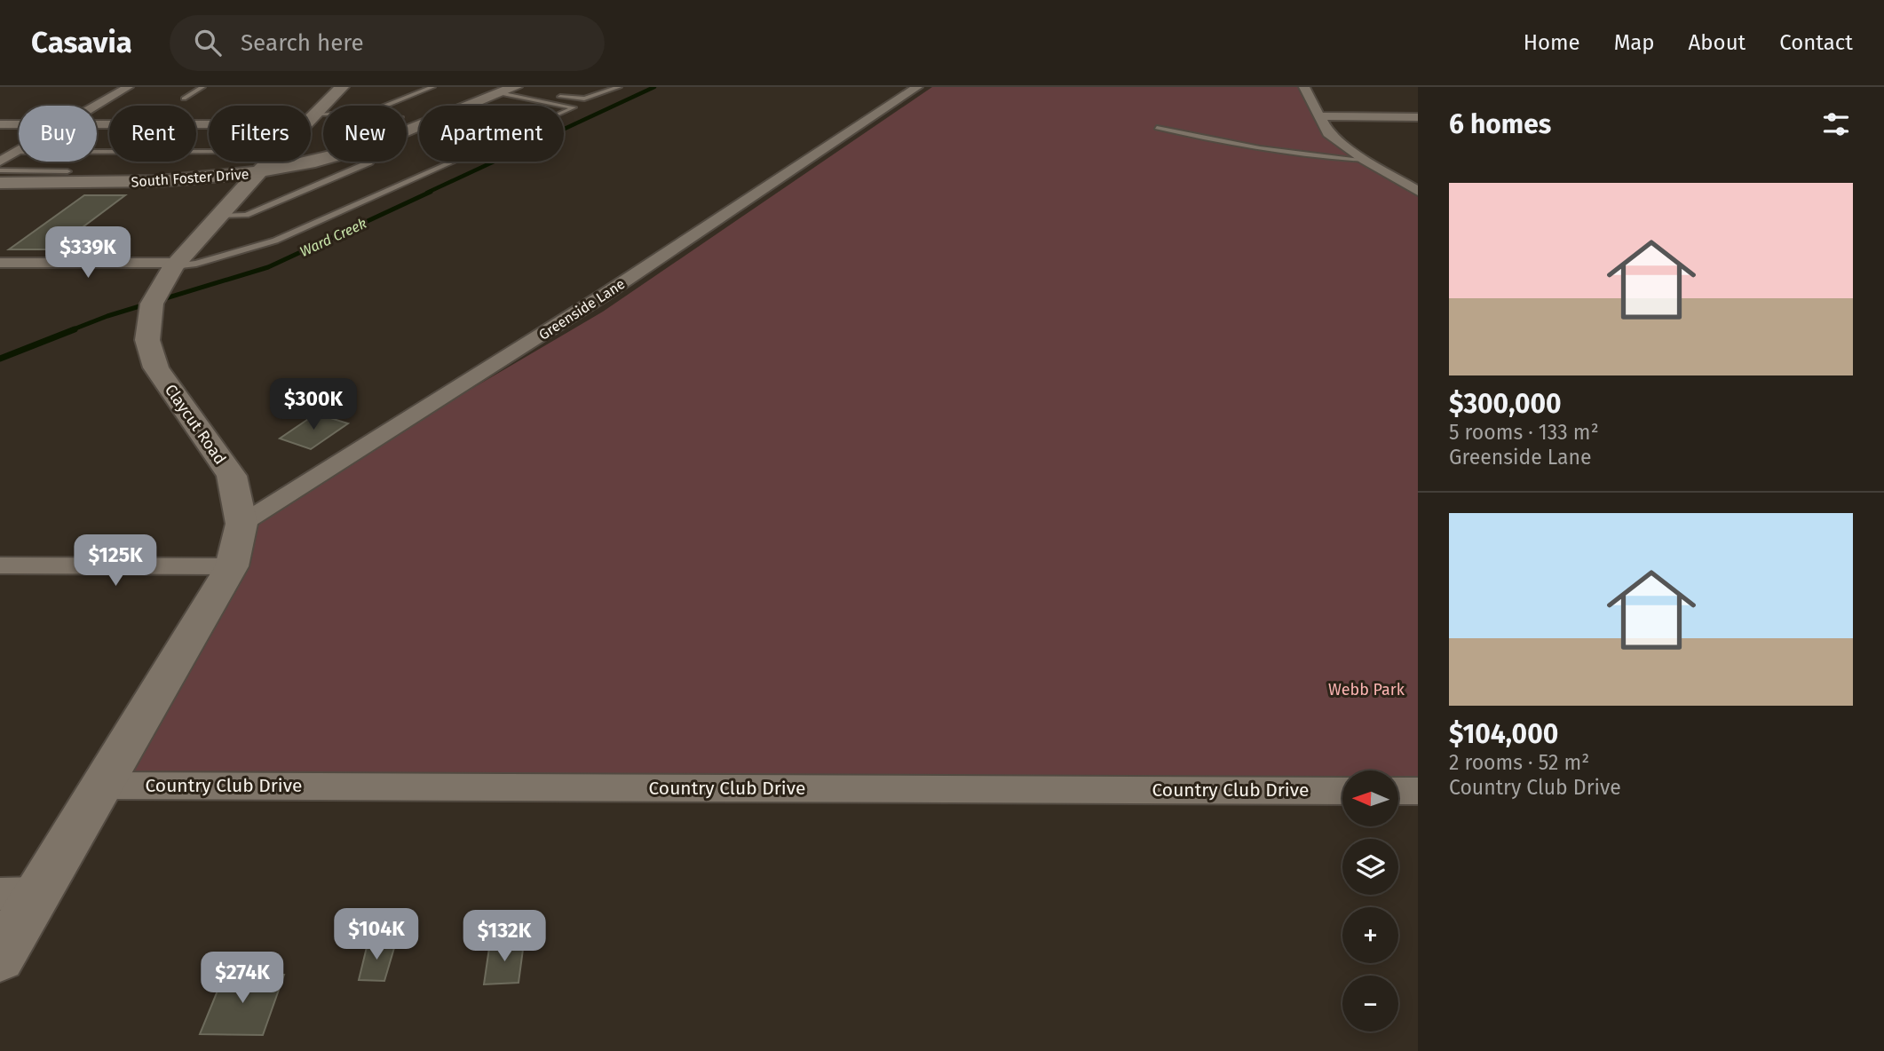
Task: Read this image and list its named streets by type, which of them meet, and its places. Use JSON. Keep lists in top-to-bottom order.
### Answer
{
  "streets": {
    "street": [
      "South Foster Drive",
      "Greenside Lane",
      "Claycut Road",
      "Country Club Drive"
    ]
  },
  "crossings": [
    ["South Foster Drive", "Claycut Road"],
    ["Greenside Lane", "Claycut Road"],
    ["Claycut Road", "Country Club Drive"]
  ],
  "water": ["Ward Creek"],
  "parks": ["Webb Park"],
  "north": "left",
  "page": {
    "header": "Casavia",
    "search": "Search here",
    "nav": [
      "Home",
      "Map",
      "About",
      "Contact"
    ],
    "heading": "6 homes",
    "chip": [
      "Buy",
      "Rent",
      "Filters",
      "New",
      "Apartment"
    ],
    "list": [
      {
        "name": "$300,000",
        "note": "5 rooms · 133 m² · Greenside Lane"
      },
      {
        "name": "$104,000",
        "note": "2 rooms · 52 m² · Country Club Drive"
      }
    ],
    "price": [
      "$339K",
      "$300K",
      "$125K",
      "$104K",
      "$132K",
      "$274K"
    ],
    "map_buttons": ["+", "−"]
  }
}
